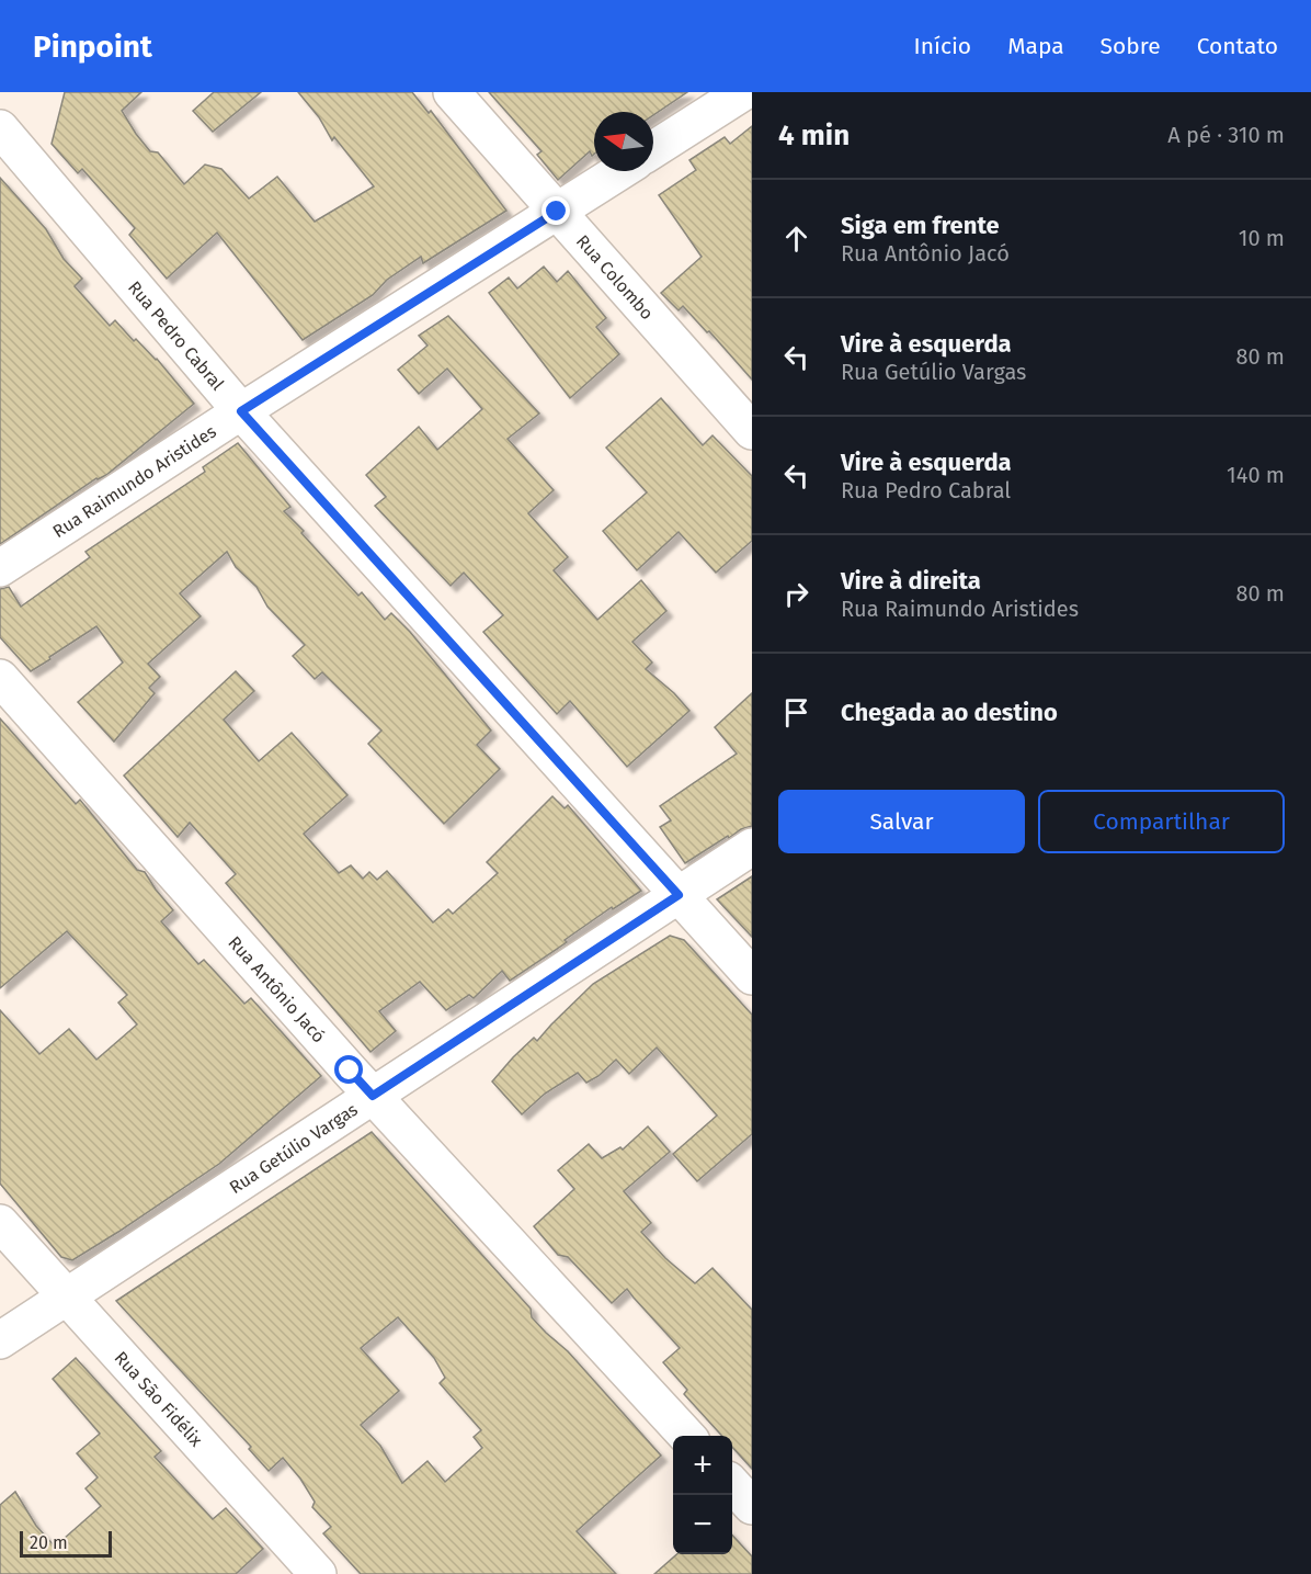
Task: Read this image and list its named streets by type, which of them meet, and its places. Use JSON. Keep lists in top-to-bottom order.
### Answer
{
  "streets": {
    "street": [
      "Rua Colombo",
      "Rua Pedro Cabral",
      "Rua Raimundo Aristides",
      "Rua Antônio Jacó",
      "Rua Getúlio Vargas",
      "Rua São Fidélix"
    ]
  },
  "crossings": [
    ["Rua Colombo", "Rua Raimundo Aristides"],
    ["Rua Pedro Cabral", "Rua Raimundo Aristides"],
    ["Rua Pedro Cabral", "Rua Getúlio Vargas"],
    ["Rua Antônio Jacó", "Rua Getúlio Vargas"],
    ["Rua Getúlio Vargas", "Rua São Fidélix"]
  ],
  "scale_bar": "20 m",
  "north": "left",
  "page": {
    "header": "Pinpoint",
    "nav": [
      "Início",
      "Mapa",
      "Sobre",
      "Contato"
    ],
    "heading": ["4 min", "A pé · 310 m"],
    "list": [
      ["Siga em frente", "Rua Antônio Jacó", "10 m"],
      ["Vire à esquerda", "Rua Getúlio Vargas", "80 m"],
      ["Vire à esquerda", "Rua Pedro Cabral", "140 m"],
      ["Vire à direita", "Rua Raimundo Aristides", "80 m"],
      "Chegada ao destino"
    ],
    "buttons": ["Salvar", "Compartilhar"],
    "map_buttons": ["+", "−"],
    "scale": "20 m"
  }
}
